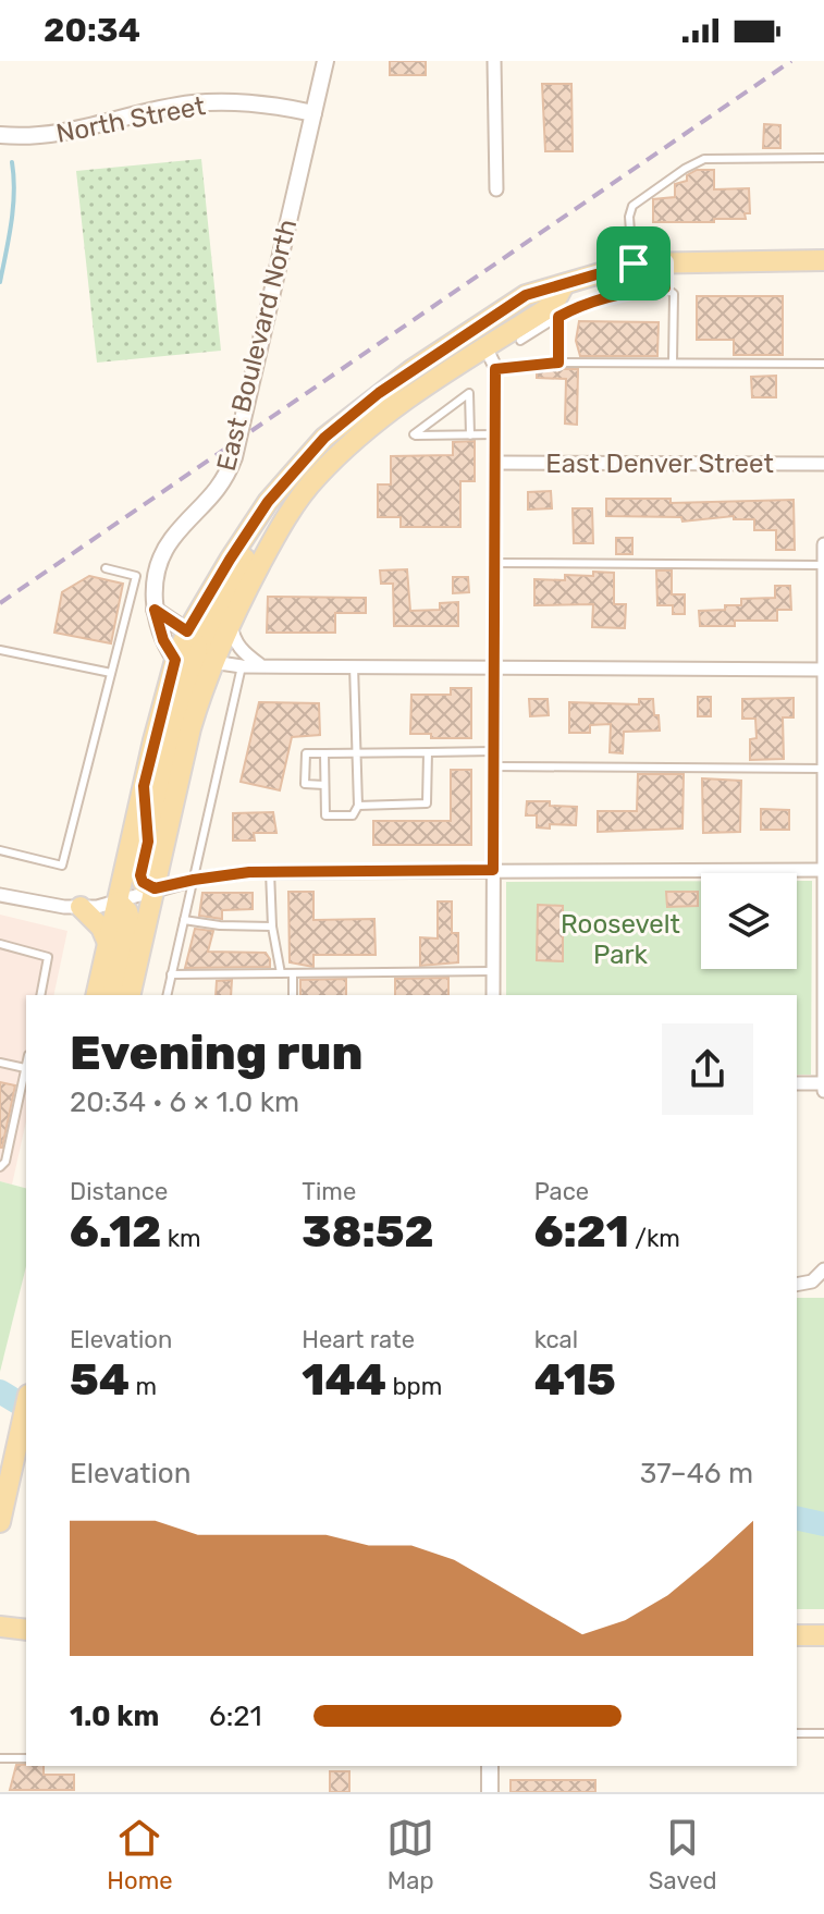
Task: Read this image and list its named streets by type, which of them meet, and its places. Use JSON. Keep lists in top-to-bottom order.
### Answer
{
  "streets": {
    "street": ["North Street", "East Boulevard North", "East Denver Street"]
  },
  "crossings": [
    ["North Street", "East Boulevard North"]
  ],
  "parks": ["Roosevelt Park"],
  "page": {
    "status": "20:34",
    "heading": ["Evening run", "20:34 · 6 × 1.0 km"],
    "stats": [
      ["Distance", "6.12 km"],
      ["Time", "38:52"],
      ["Pace", "6:21 /km"],
      ["Elevation", "54 m"],
      ["Heart rate", "144 bpm"],
      ["kcal", "415"]
    ],
    "chart": ["Elevation", "37–46 m"],
    "list": [
      {
        "name": "1.0 km",
        "note": "6:21"
      }
    ],
    "tabs": ["Home", "Map", "Saved"]
  }
}
